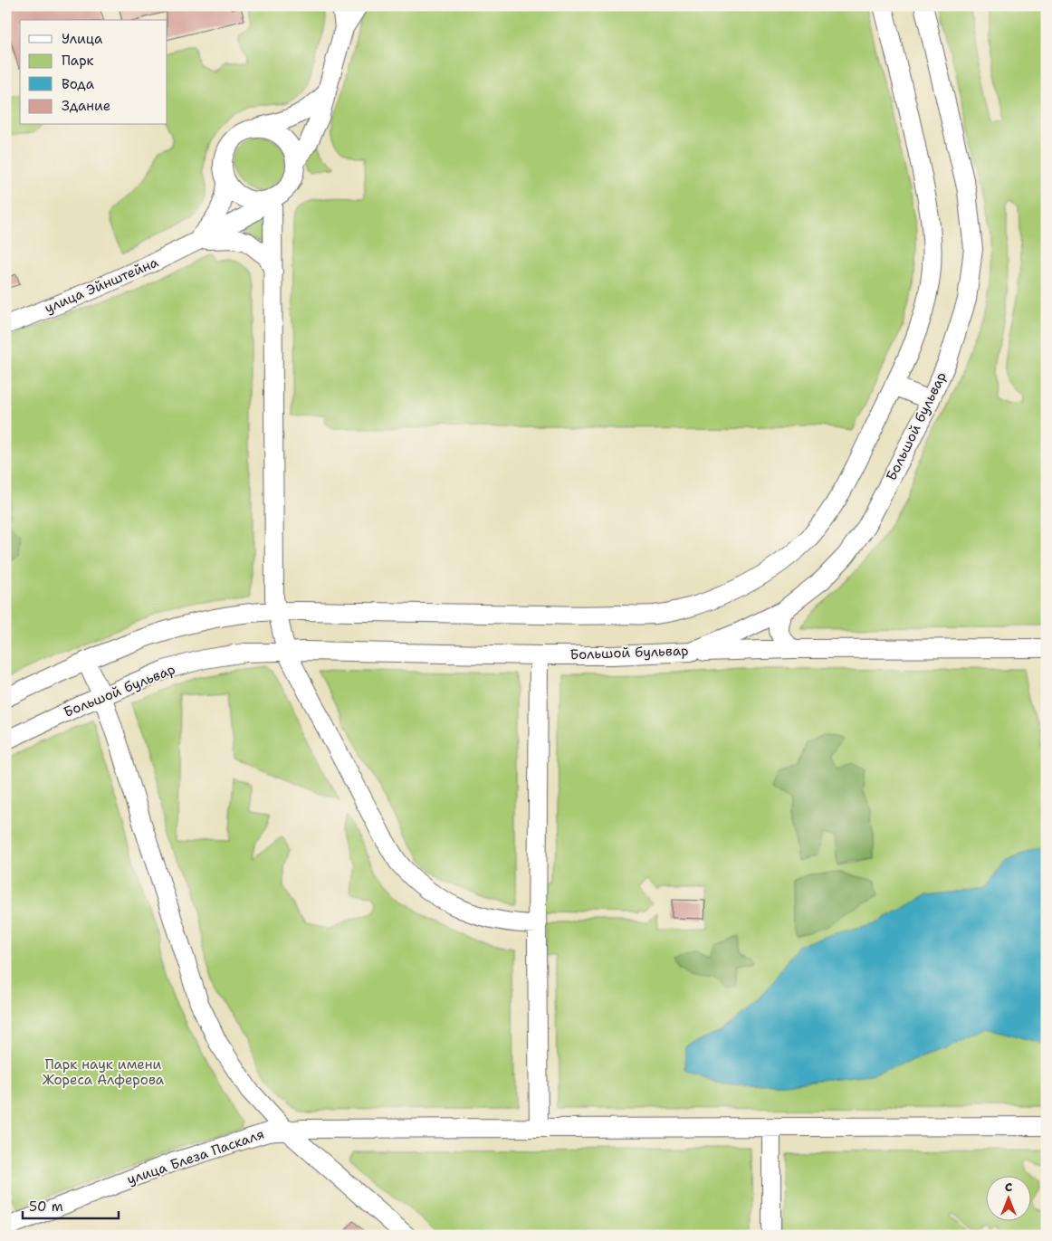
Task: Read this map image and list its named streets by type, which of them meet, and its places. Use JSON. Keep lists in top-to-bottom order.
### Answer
{
  "streets": {
    "street": ["улица Эйнштейна", "Большой бульвар", "улица Блеза Паскаля"]
  },
  "parks": ["Парк наук имени Жореса Алферова"],
  "legend": [
    "Улица",
    "Парк",
    "Вода",
    "Здание"
  ],
  "scale_bar": "50 m",
  "north": "top"
}
